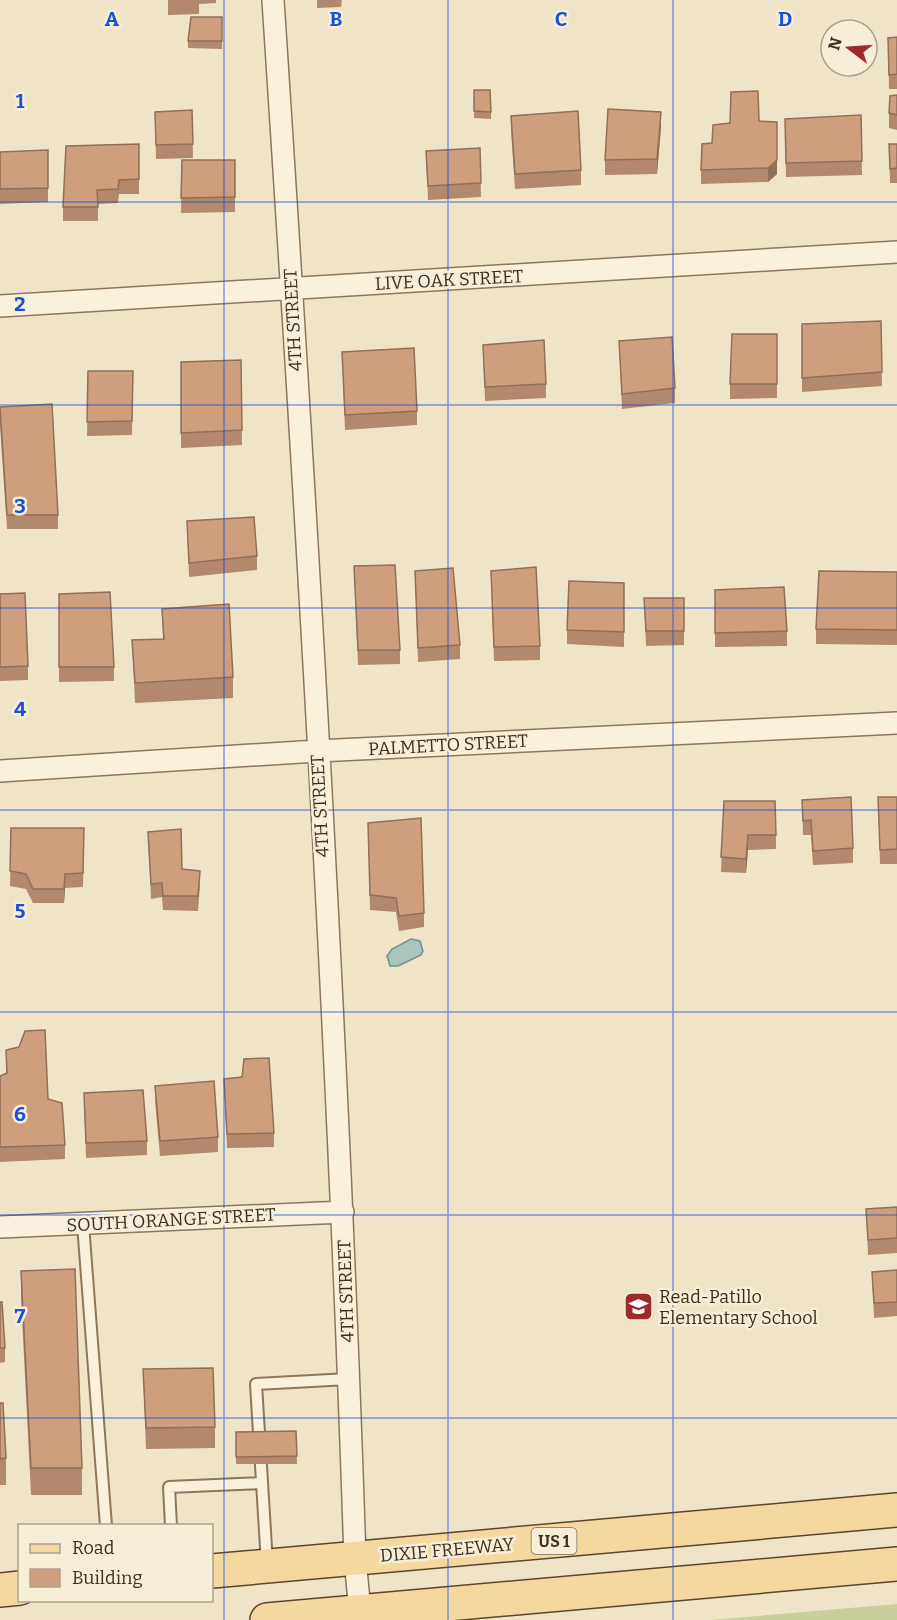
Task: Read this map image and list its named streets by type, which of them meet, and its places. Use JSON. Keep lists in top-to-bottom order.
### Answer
{
  "streets": {
    "main road": ["US 1", "DIXIE FREEWAY"],
    "street": [
      "LIVE OAK STREET",
      "4TH STREET",
      "PALMETTO STREET",
      "SOUTH ORANGE STREET"
    ]
  },
  "crossings": [
    ["LIVE OAK STREET", "4TH STREET"],
    ["4TH STREET", "PALMETTO STREET"],
    ["4TH STREET", "SOUTH ORANGE STREET"],
    ["4TH STREET", "DIXIE FREEWAY"]
  ],
  "places": {
    "school or university": ["Read-Patillo Elementary School"]
  },
  "legend": ["Road", "Building"],
  "north": "left",
  "grid": {
    "columns": [
      "A",
      "B",
      "C",
      "D"
    ],
    "rows": [
      "1",
      "2",
      "3",
      "4",
      "5",
      "6",
      "7"
    ]
  }
}
